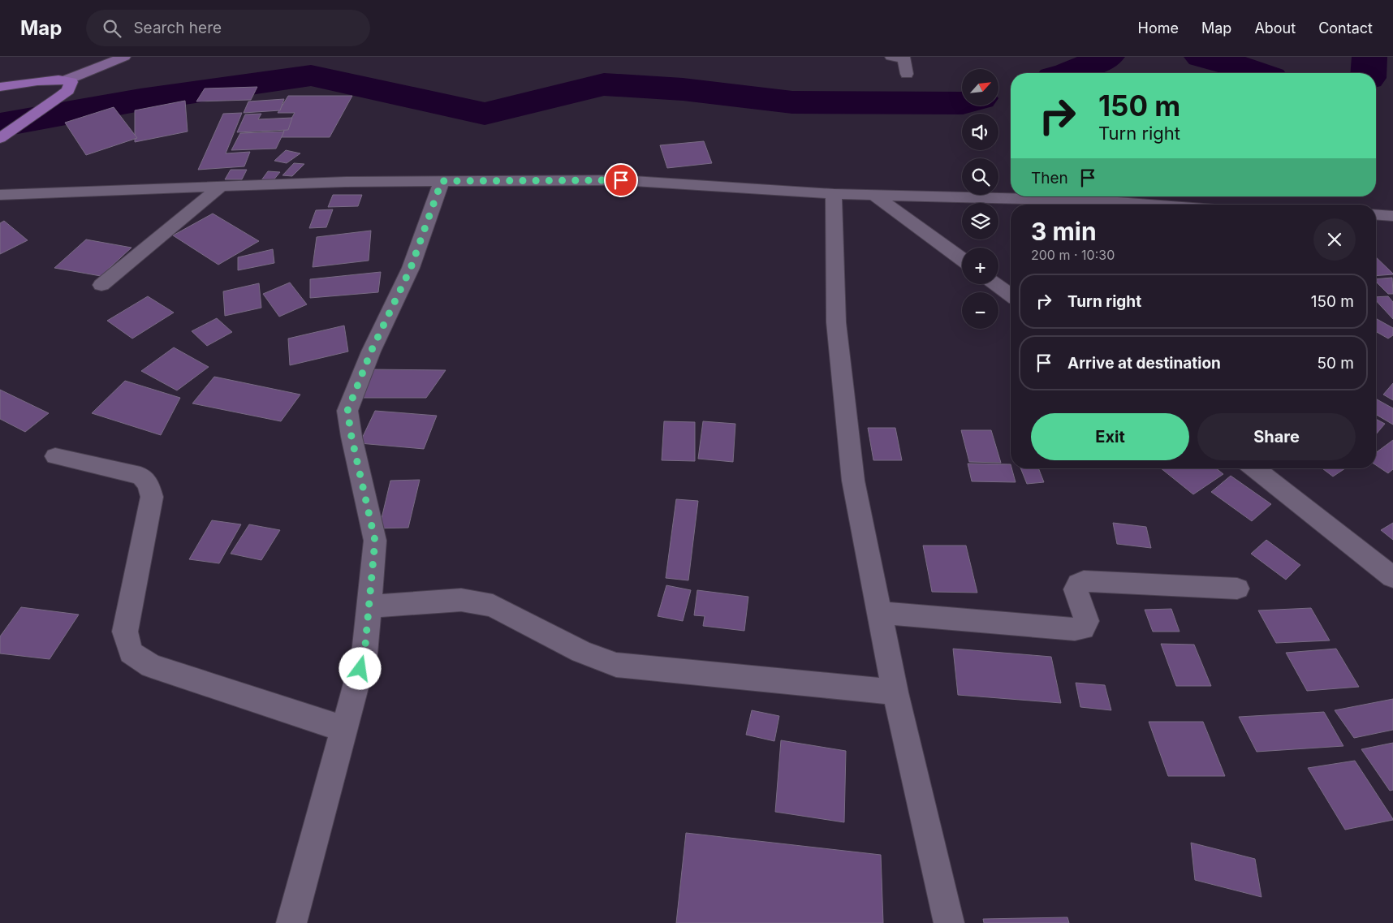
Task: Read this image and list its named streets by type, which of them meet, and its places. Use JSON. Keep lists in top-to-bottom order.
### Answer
{
  "north": "top right",
  "page": {
    "header": "Map",
    "search": "Search here",
    "nav": [
      "Home",
      "Map",
      "About",
      "Contact"
    ],
    "map_buttons": ["+", "−"],
    "turn": ["150 m", "Turn right"],
    "then": "Then",
    "heading": ["3 min", "200 m · 10:30"],
    "list": [
      {
        "name": "Turn right",
        "value": "150 m"
      },
      {
        "name": "Arrive at destination",
        "value": "50 m"
      }
    ],
    "buttons": ["Exit", "Share"]
  }
}
